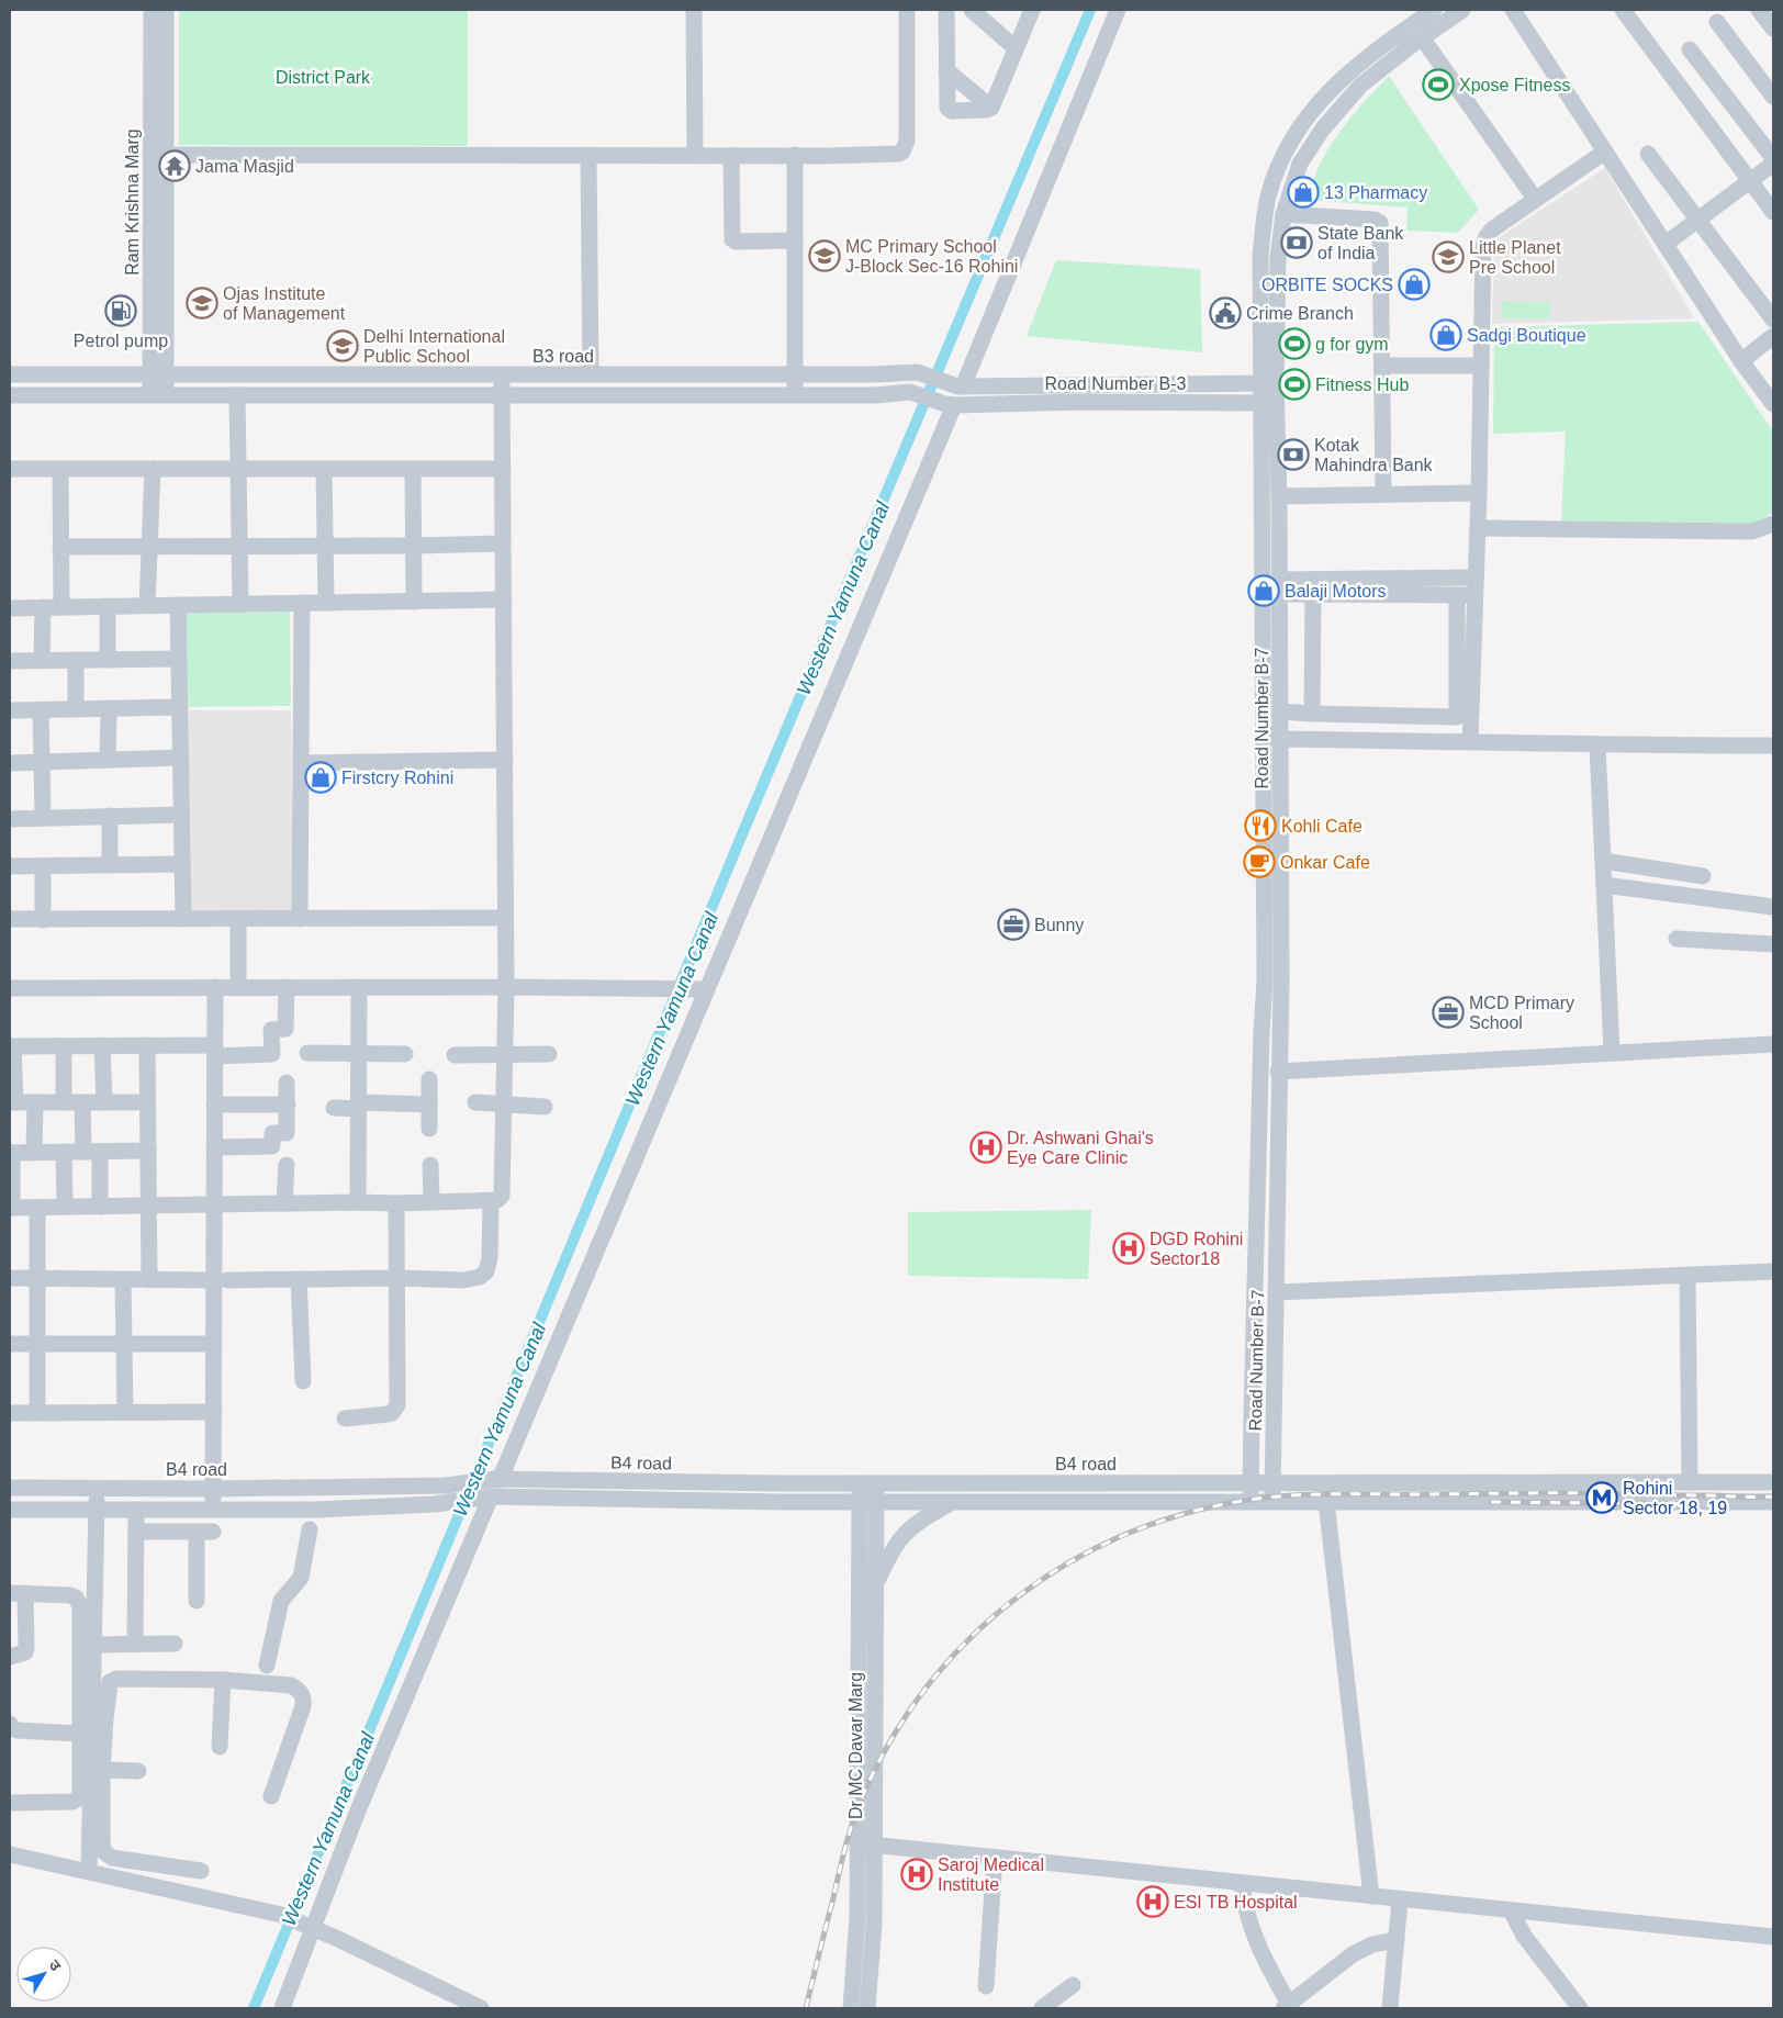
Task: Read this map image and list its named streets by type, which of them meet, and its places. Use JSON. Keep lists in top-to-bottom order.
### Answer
{
  "streets": {
    "street": [
      "Ram Krishna Marg",
      "B3 road",
      "Road Number B-3",
      "Road Number B-7",
      "B4 road",
      "Dr MC Davar Marg"
    ]
  },
  "crossings": [
    ["Ram Krishna Marg", "B3 road"],
    ["Road Number B-3", "Road Number B-7"],
    ["Road Number B-7", "B4 road"],
    ["B4 road", "Dr MC Davar Marg"]
  ],
  "water": ["Western Yamuna Canal"],
  "parks": ["District Park"],
  "places": {
    "sports": ["Xpose Fitness", "g for gym", "Fitness Hub"],
    "temple": ["Jama Masjid"],
    "shop": [
      "13 Pharmacy",
      "ORBITE SOCKS",
      "Sadgi Boutique",
      "Balaji Motors",
      "Firstcry Rohini"
    ],
    "bank": ["State Bank of India", "Kotak Mahindra Bank"],
    "school or university": [
      "MC Primary School J-Block Sec-16 Rohini",
      "Little Planet Pre School",
      "Ojas Institute of Management",
      "Delhi International Public School"
    ],
    "fuel station": ["Petrol pump"],
    "public building": ["Crime Branch"],
    "restaurant": ["Kohli Cafe"],
    "cafe": ["Onkar Cafe"],
    "office": ["Bunny", "MCD Primary School"],
    "hospital": [
      "Dr. Ashwani Ghai's Eye Care Clinic",
      "DGD Rohini Sector18",
      "Saroj Medical Institute",
      "ESI TB Hospital"
    ],
    "metro station": ["Rohini Sector 18, 19"]
  },
  "north": "top right"
}
